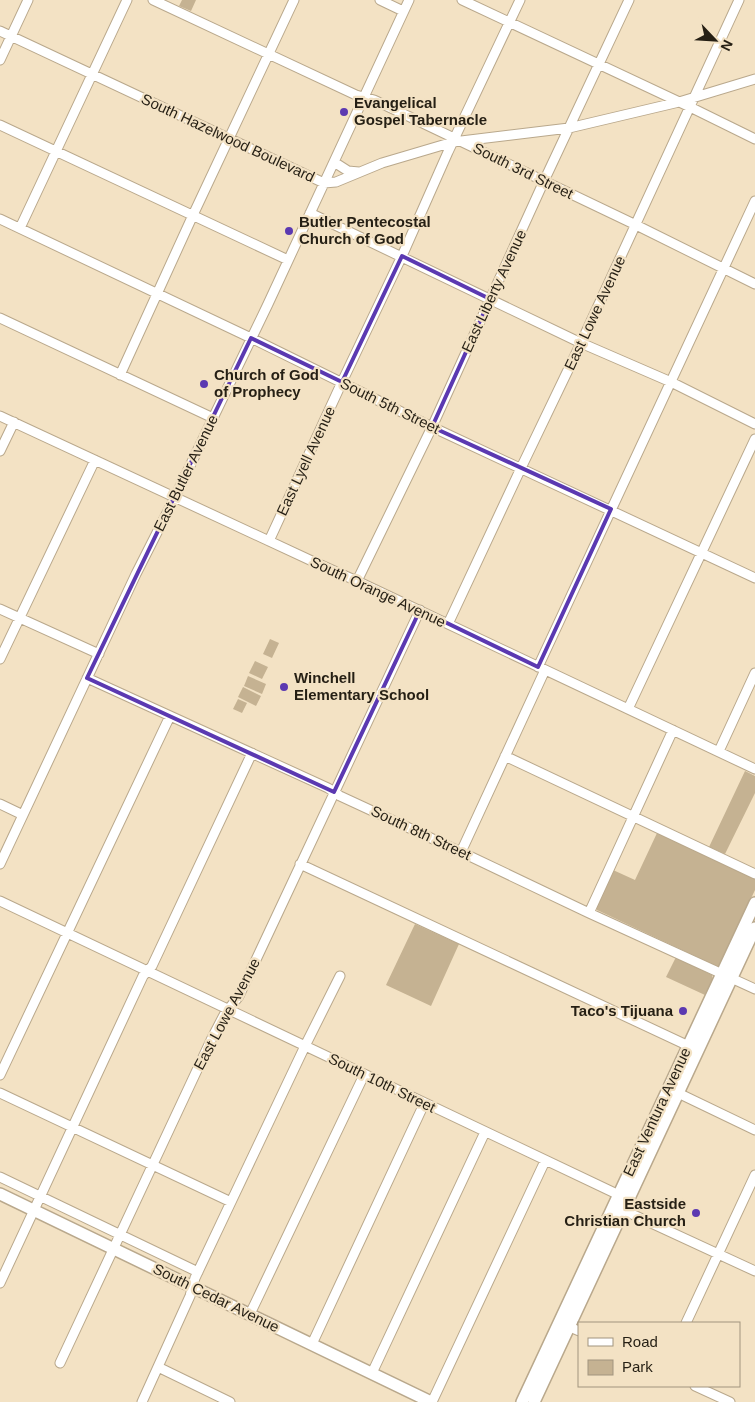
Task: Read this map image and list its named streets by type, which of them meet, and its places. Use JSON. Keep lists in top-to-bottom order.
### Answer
{
  "streets": {
    "main road": ["East Ventura Avenue", "South Cedar Avenue"],
    "street": [
      "South Hazelwood Boulevard",
      "South 3rd Street",
      "East Liberty Avenue",
      "East Lowe Avenue",
      "South 5th Street",
      "East Lyell Avenue",
      "East Butler Avenue",
      "South Orange Avenue",
      "South 8th Street",
      "South 10th Street"
    ]
  },
  "crossings": [
    ["South Hazelwood Boulevard", "South 3rd Street"],
    ["South Hazelwood Boulevard", "East Liberty Avenue"],
    ["South Hazelwood Boulevard", "East Lowe Avenue"],
    ["South Hazelwood Boulevard", "East Lyell Avenue"],
    ["South Hazelwood Boulevard", "East Butler Avenue"],
    ["South 3rd Street", "East Liberty Avenue"],
    ["South 3rd Street", "East Lowe Avenue"],
    ["South 3rd Street", "East Lyell Avenue"],
    ["South 3rd Street", "East Butler Avenue"],
    ["East Liberty Avenue", "South 5th Street"],
    ["East Liberty Avenue", "South Orange Avenue"],
    ["East Lowe Avenue", "South 5th Street"],
    ["East Lowe Avenue", "South Orange Avenue"],
    ["East Lowe Avenue", "South 8th Street"],
    ["East Lowe Avenue", "South 10th Street"],
    ["East Lowe Avenue", "South Cedar Avenue"],
    ["South 5th Street", "East Lyell Avenue"],
    ["South 5th Street", "East Butler Avenue"],
    ["East Lyell Avenue", "South Orange Avenue"],
    ["East Butler Avenue", "South Orange Avenue"],
    ["East Butler Avenue", "South 8th Street"],
    ["South 8th Street", "East Ventura Avenue"],
    ["South 10th Street", "East Ventura Avenue"]
  ],
  "places": [
    "Evangelical Gospel Tabernacle",
    "Butler Pentecostal Church of God",
    "Church of God of Prophecy",
    "Winchell Elementary School",
    "Taco's Tijuana",
    "Eastside Christian Church"
  ],
  "legend": ["Road", "Park"],
  "north": "bottom right"
}
